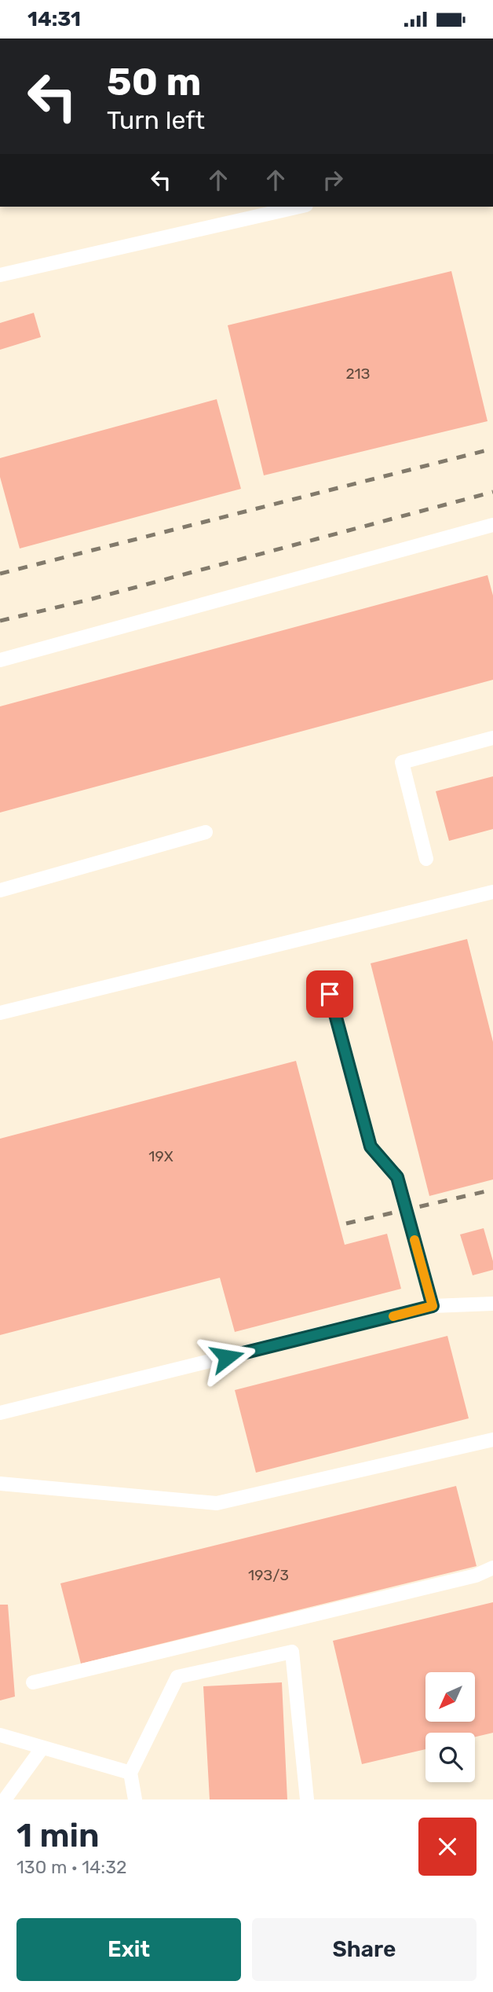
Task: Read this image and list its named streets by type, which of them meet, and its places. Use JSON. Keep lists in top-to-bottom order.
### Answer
{
  "house_numbers": ["21З", "19Х", "19З/3"],
  "north": "bottom left",
  "page": {
    "status": "14:31",
    "turn": ["50 m", "Turn left"],
    "heading": ["1 min", "130 m · 14:32"],
    "buttons": ["Exit", "Share"]
  }
}
